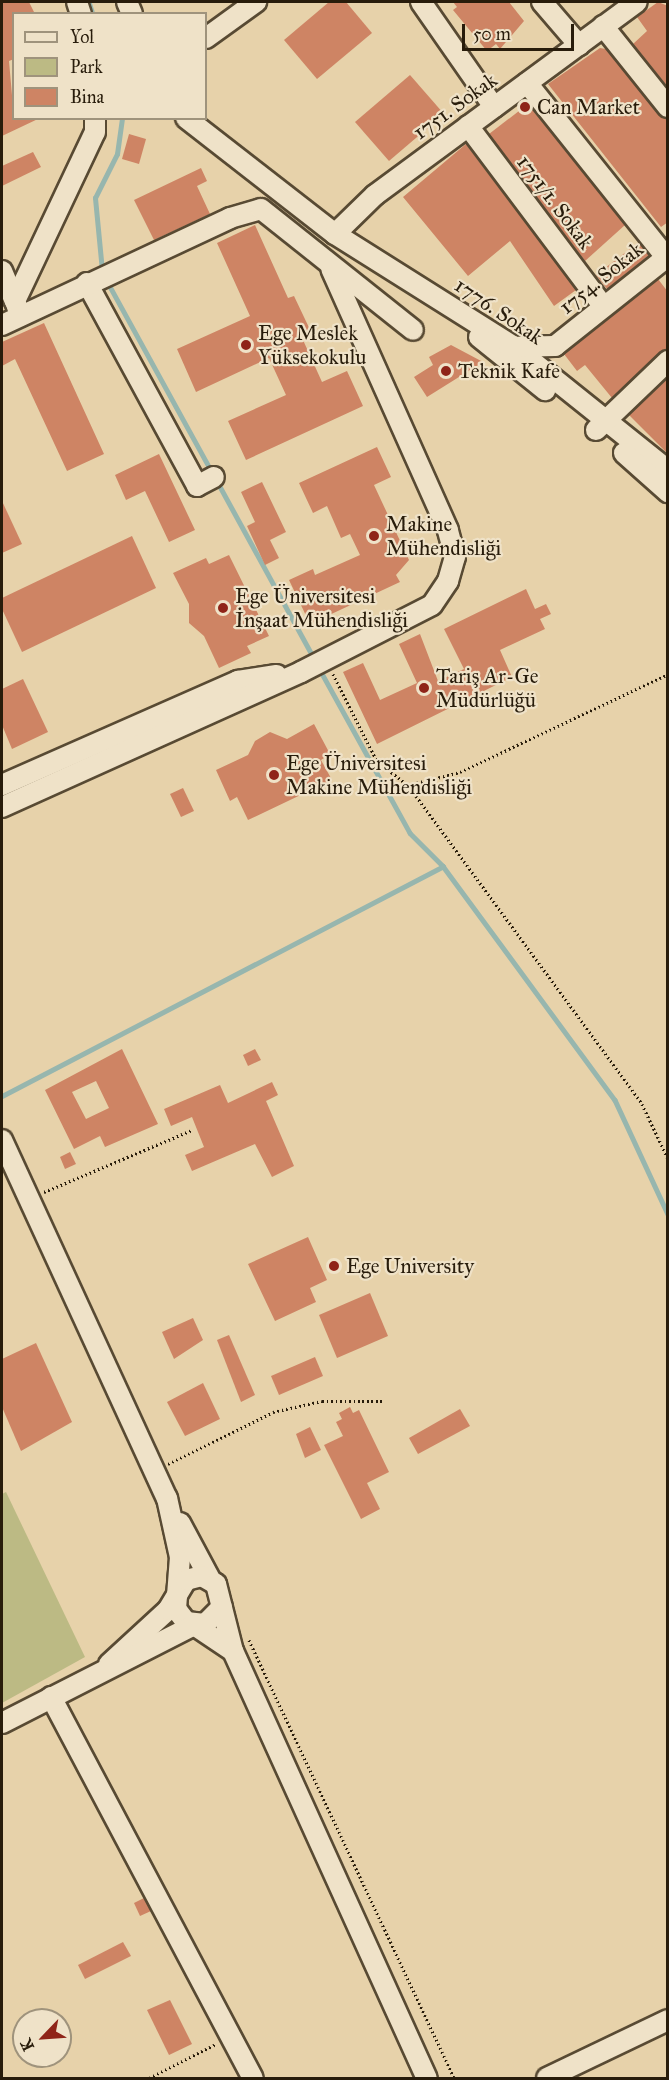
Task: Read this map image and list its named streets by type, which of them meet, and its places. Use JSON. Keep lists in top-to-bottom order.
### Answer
{
  "streets": {
    "street": [
      "1751. Sokak",
      "1751/1. Sokak",
      "1754. Sokak",
      "1776. Sokak"
    ]
  },
  "crossings": [
    ["1751. Sokak", "1751/1. Sokak"],
    ["1751. Sokak", "1776. Sokak"],
    ["1751/1. Sokak", "1754. Sokak"],
    ["1754. Sokak", "1776. Sokak"]
  ],
  "places": [
    "Can Market",
    "Ege Meslek Yüksekokulu",
    "Teknik Kafe",
    "Makine Mühendisliği",
    "Ege Üniversitesi İnşaat Mühendisliği",
    "Tariş Ar-Ge Müdürlüğü",
    "Ege Üniversitesi Makine Mühendisliği",
    "Ege University"
  ],
  "legend": ["Yol", "Park", "Bina"],
  "scale_bar": "50 m",
  "north": "bottom left"
}
